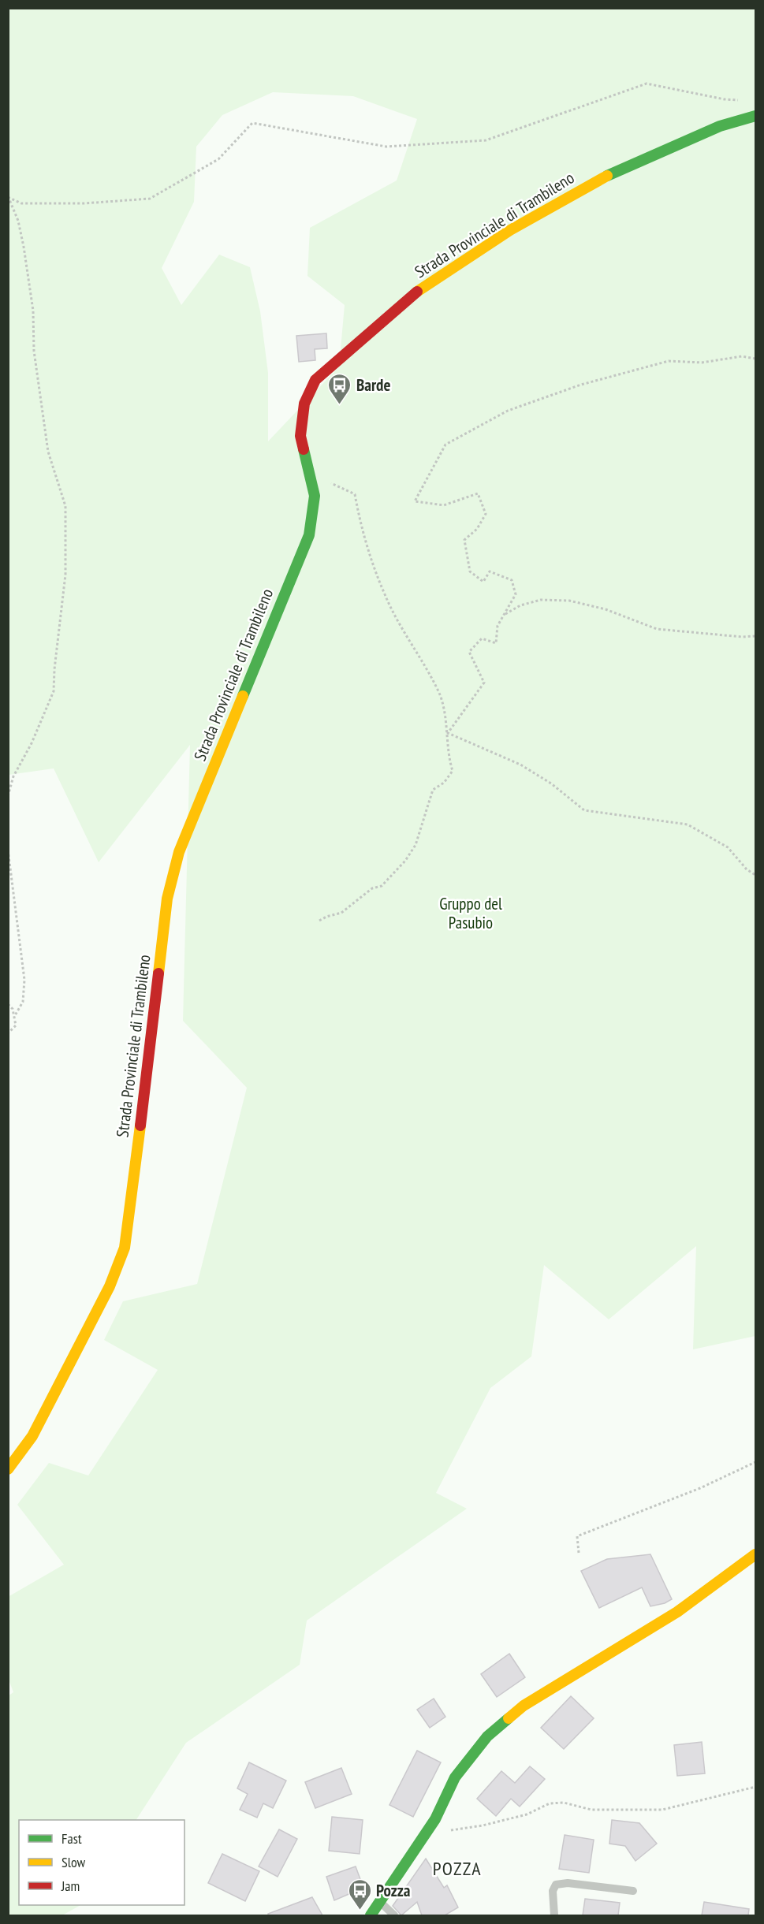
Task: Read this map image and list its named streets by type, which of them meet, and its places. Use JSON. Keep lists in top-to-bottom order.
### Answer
{
  "streets": {
    "street": ["Strada Provinciale di Trambileno"]
  },
  "districts": ["POZZA"],
  "parks": ["Gruppo del Pasubio"],
  "places": {
    "bus stop": ["Barde", "Pozza"]
  },
  "legend": ["Fast", "Slow", "Jam"]
}
